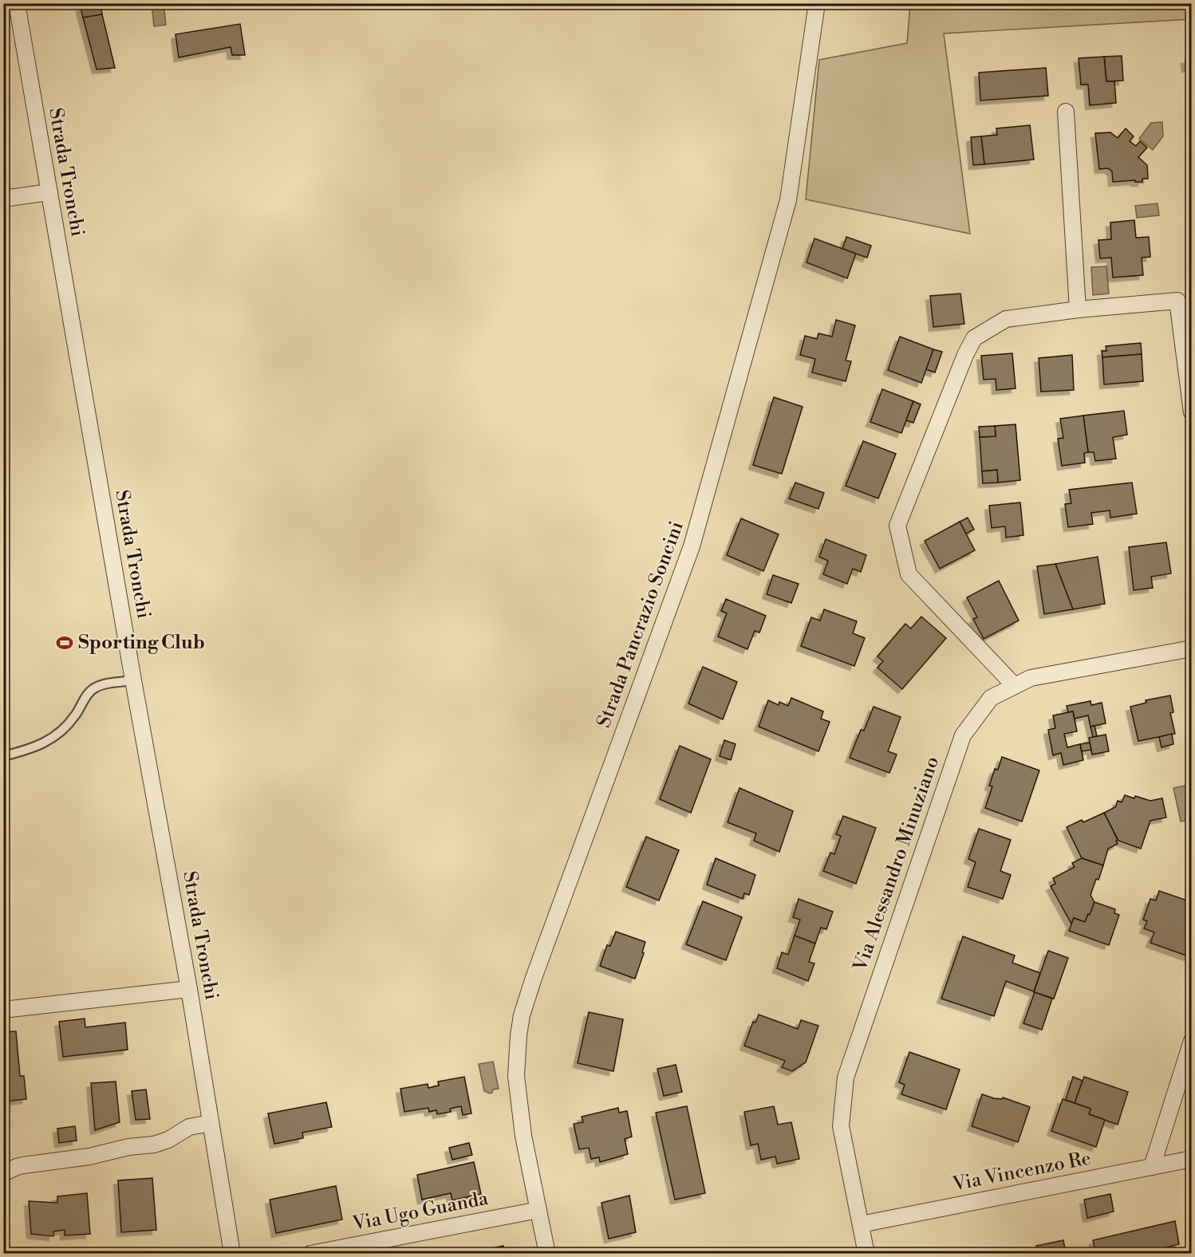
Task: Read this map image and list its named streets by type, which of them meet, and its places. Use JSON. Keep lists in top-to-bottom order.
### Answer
{
  "streets": {
    "street": [
      "Strada Tronchi",
      "Strada Pancrazio Soncini",
      "Via Alessandro Minuziano",
      "Via Vincenzo Re",
      "Via Ugo Guanda"
    ]
  },
  "crossings": [
    ["Strada Pancrazio Soncini", "Via Ugo Guanda"],
    ["Via Alessandro Minuziano", "Via Vincenzo Re"]
  ],
  "places": {
    "sports": ["Sporting Club"]
  }
}
